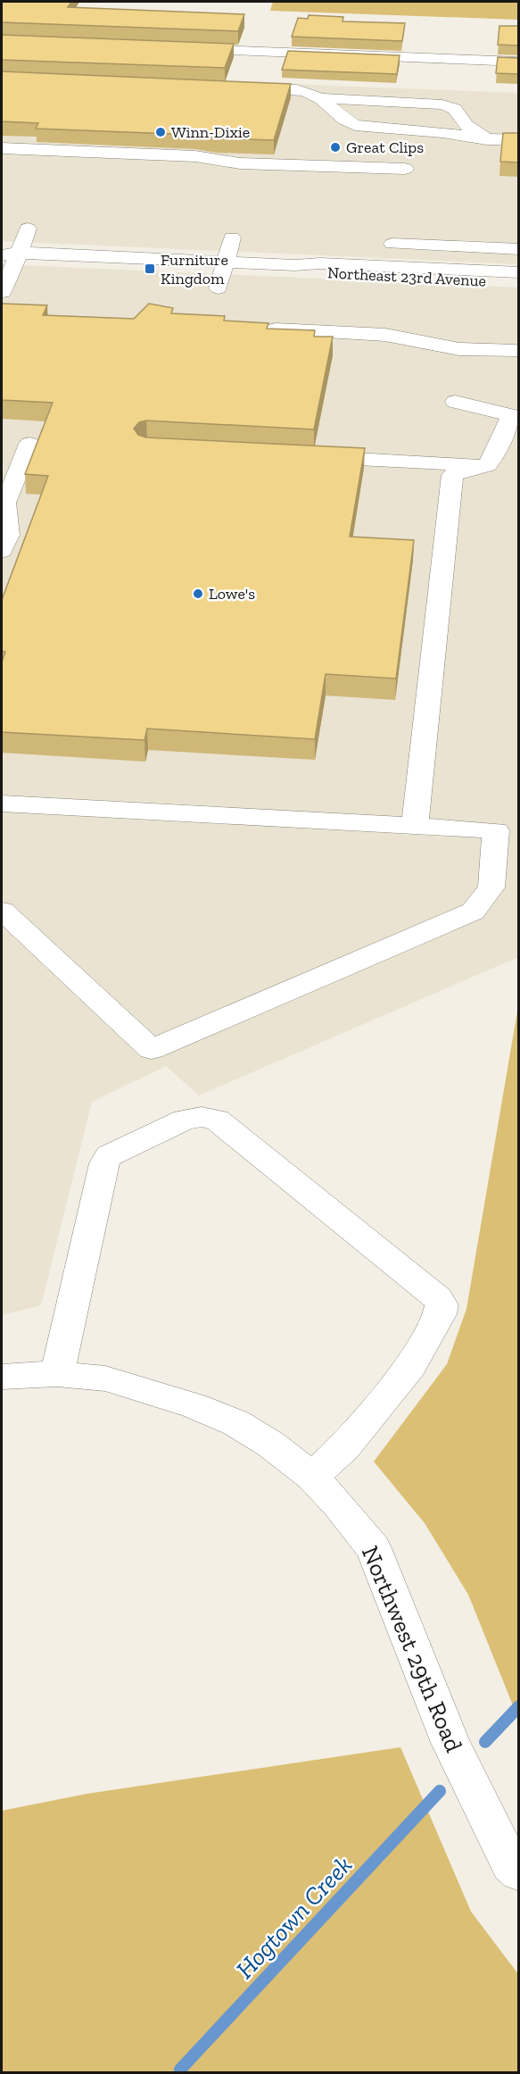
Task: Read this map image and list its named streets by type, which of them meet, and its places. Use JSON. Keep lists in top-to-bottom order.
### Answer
{
  "streets": {
    "street": ["Northeast 23rd Avenue", "Northwest 29th Road"]
  },
  "water": ["Hogtown Creek"],
  "places": {
    "other": ["Winn-Dixie", "Great Clips", "Lowe's"],
    "transit": ["Furniture Kingdom"]
  }
}
